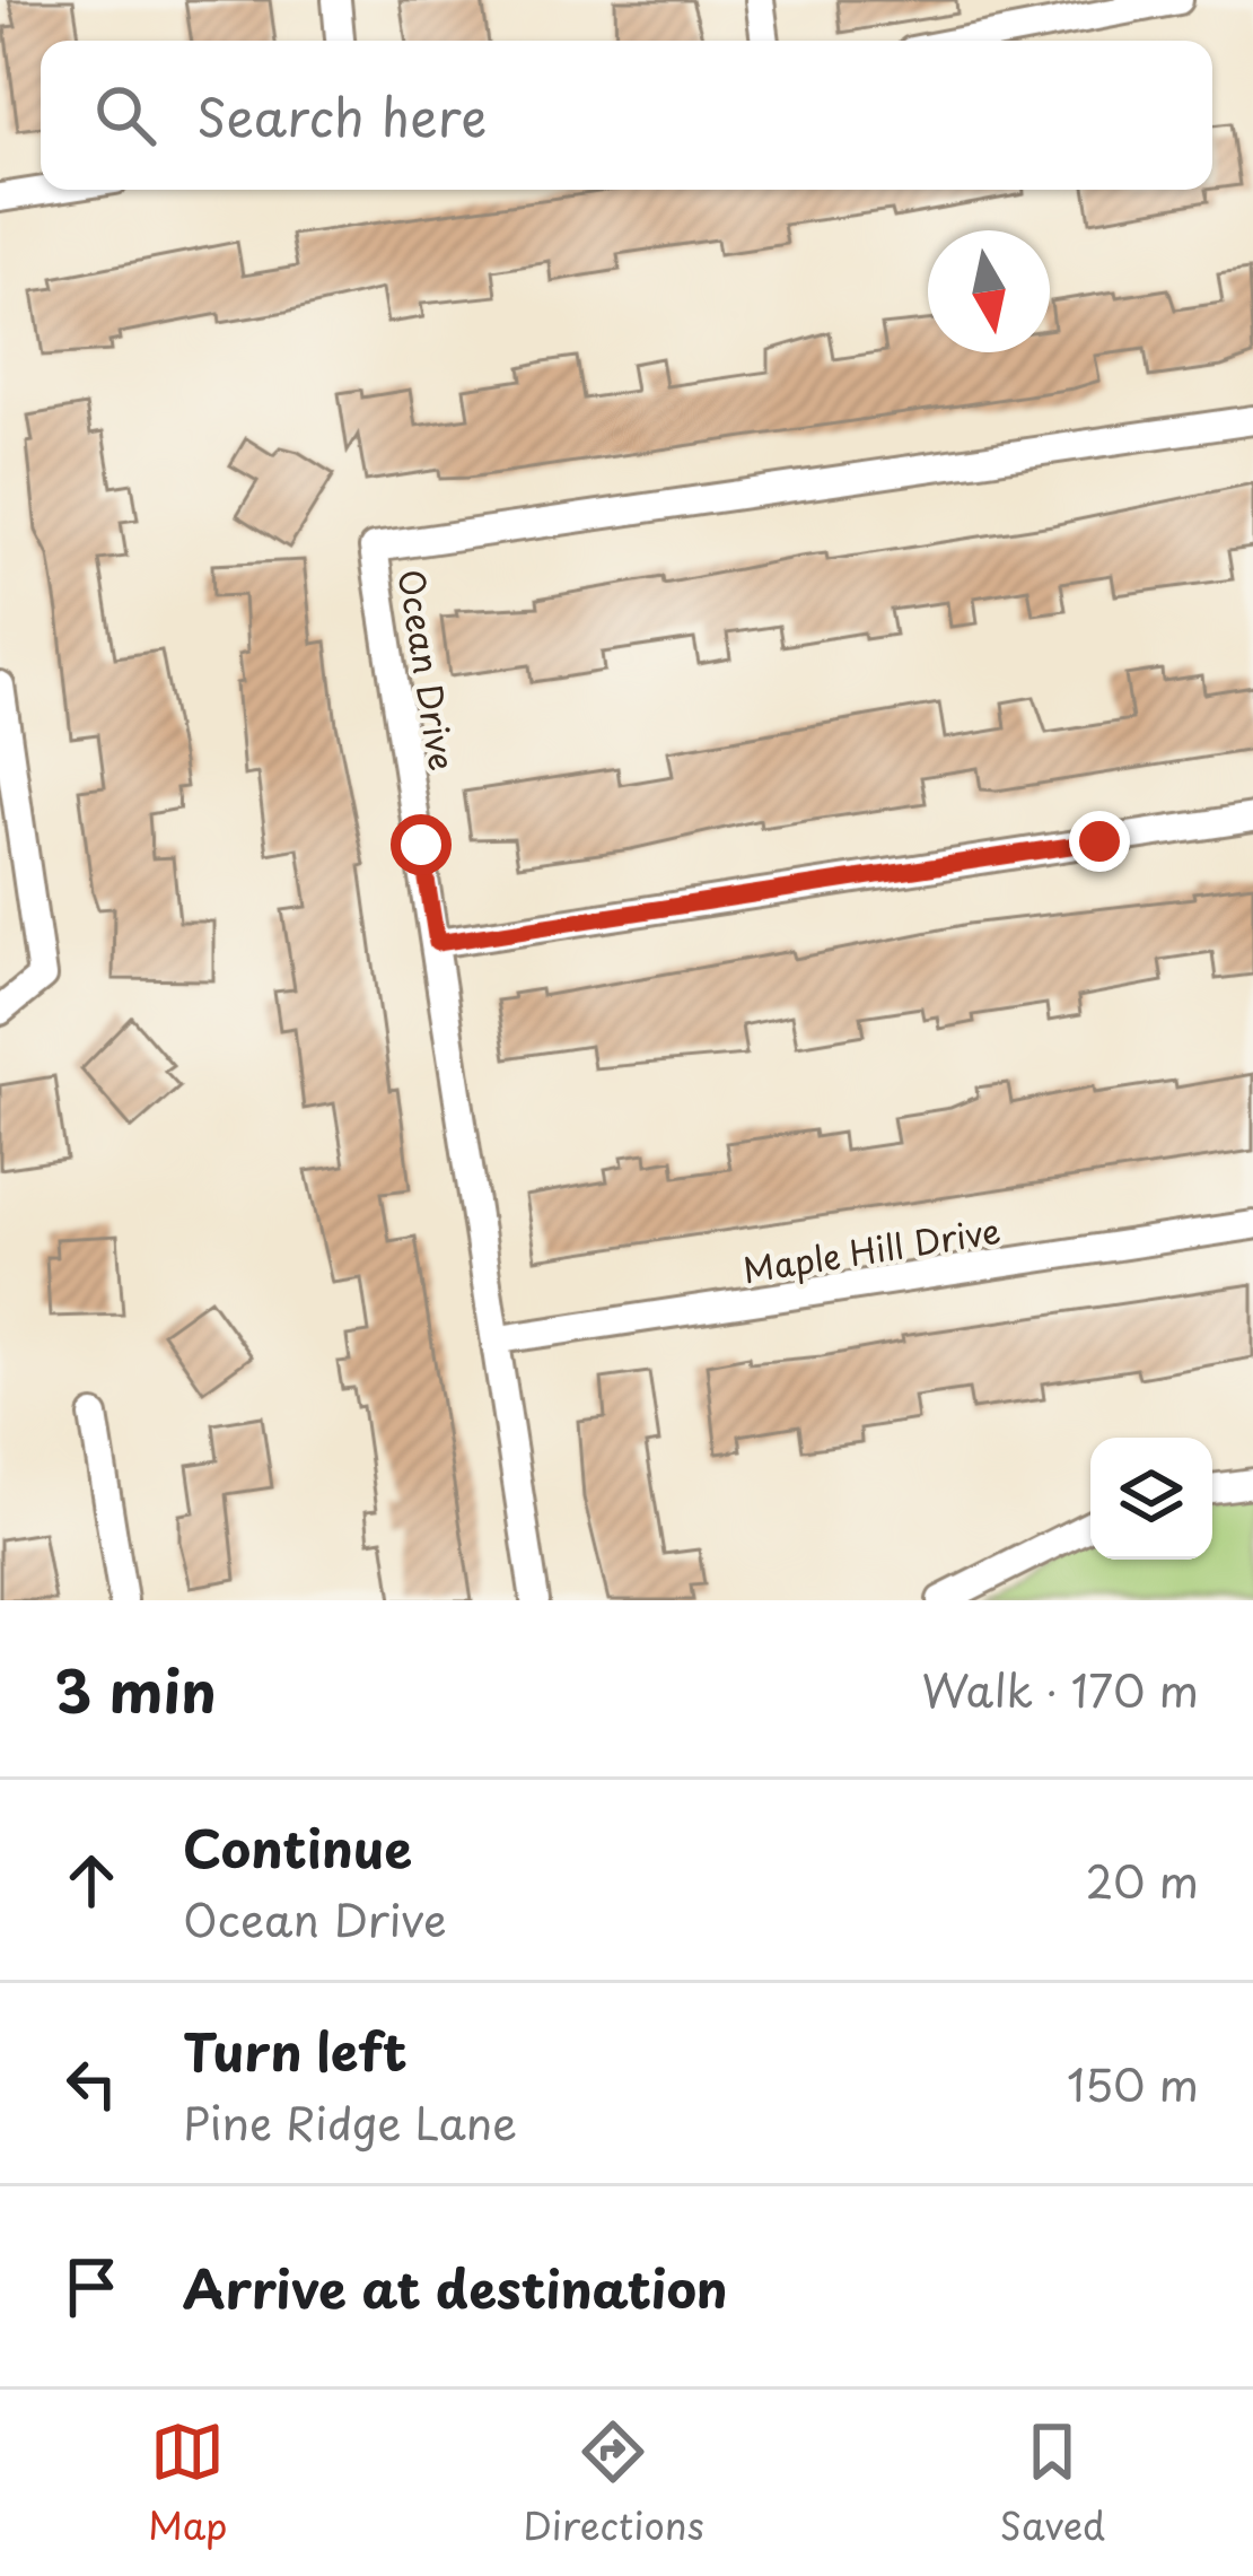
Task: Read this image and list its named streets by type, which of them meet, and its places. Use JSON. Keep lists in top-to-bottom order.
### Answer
{
  "streets": {
    "street": ["Ocean Drive", "Maple Hill Drive"]
  },
  "crossings": [
    ["Ocean Drive", "Maple Hill Drive"]
  ],
  "north": "bottom",
  "page": {
    "search": "Search here",
    "heading": ["3 min", "Walk · 170 m"],
    "list": [
      ["Continue", "Ocean Drive", "20 m"],
      ["Turn left", "Pine Ridge Lane", "150 m"],
      "Arrive at destination"
    ],
    "nav": ["Map", "Directions", "Saved"]
  }
}
